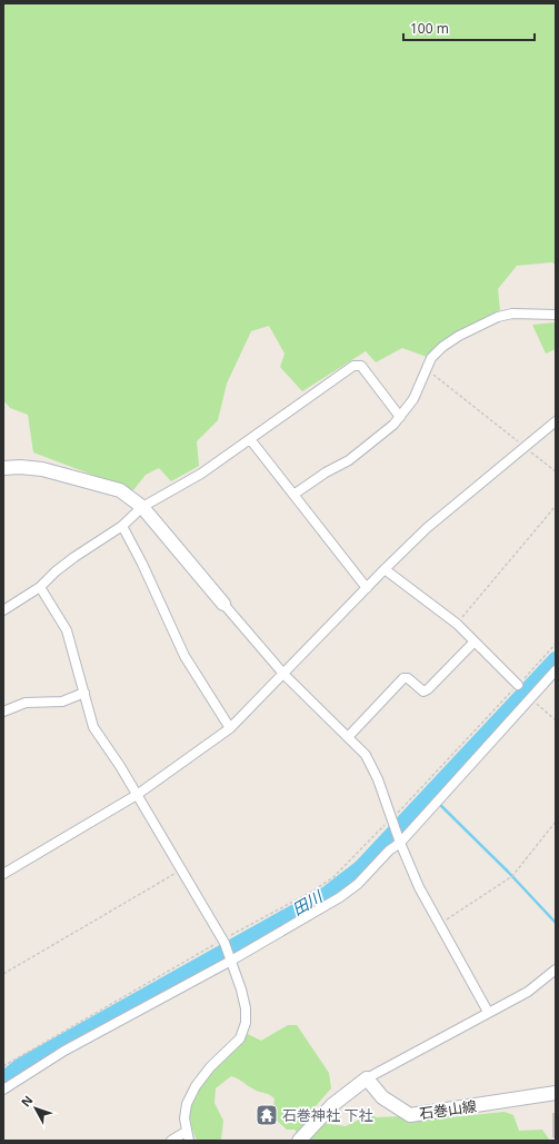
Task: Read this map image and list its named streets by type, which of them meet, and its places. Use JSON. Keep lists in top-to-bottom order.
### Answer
{
  "streets": {
    "main road": ["石巻山線"]
  },
  "water": ["田川"],
  "places": {
    "temple": ["石巻神社 下社"]
  },
  "scale_bar": "100 m",
  "north": "top left"
}
